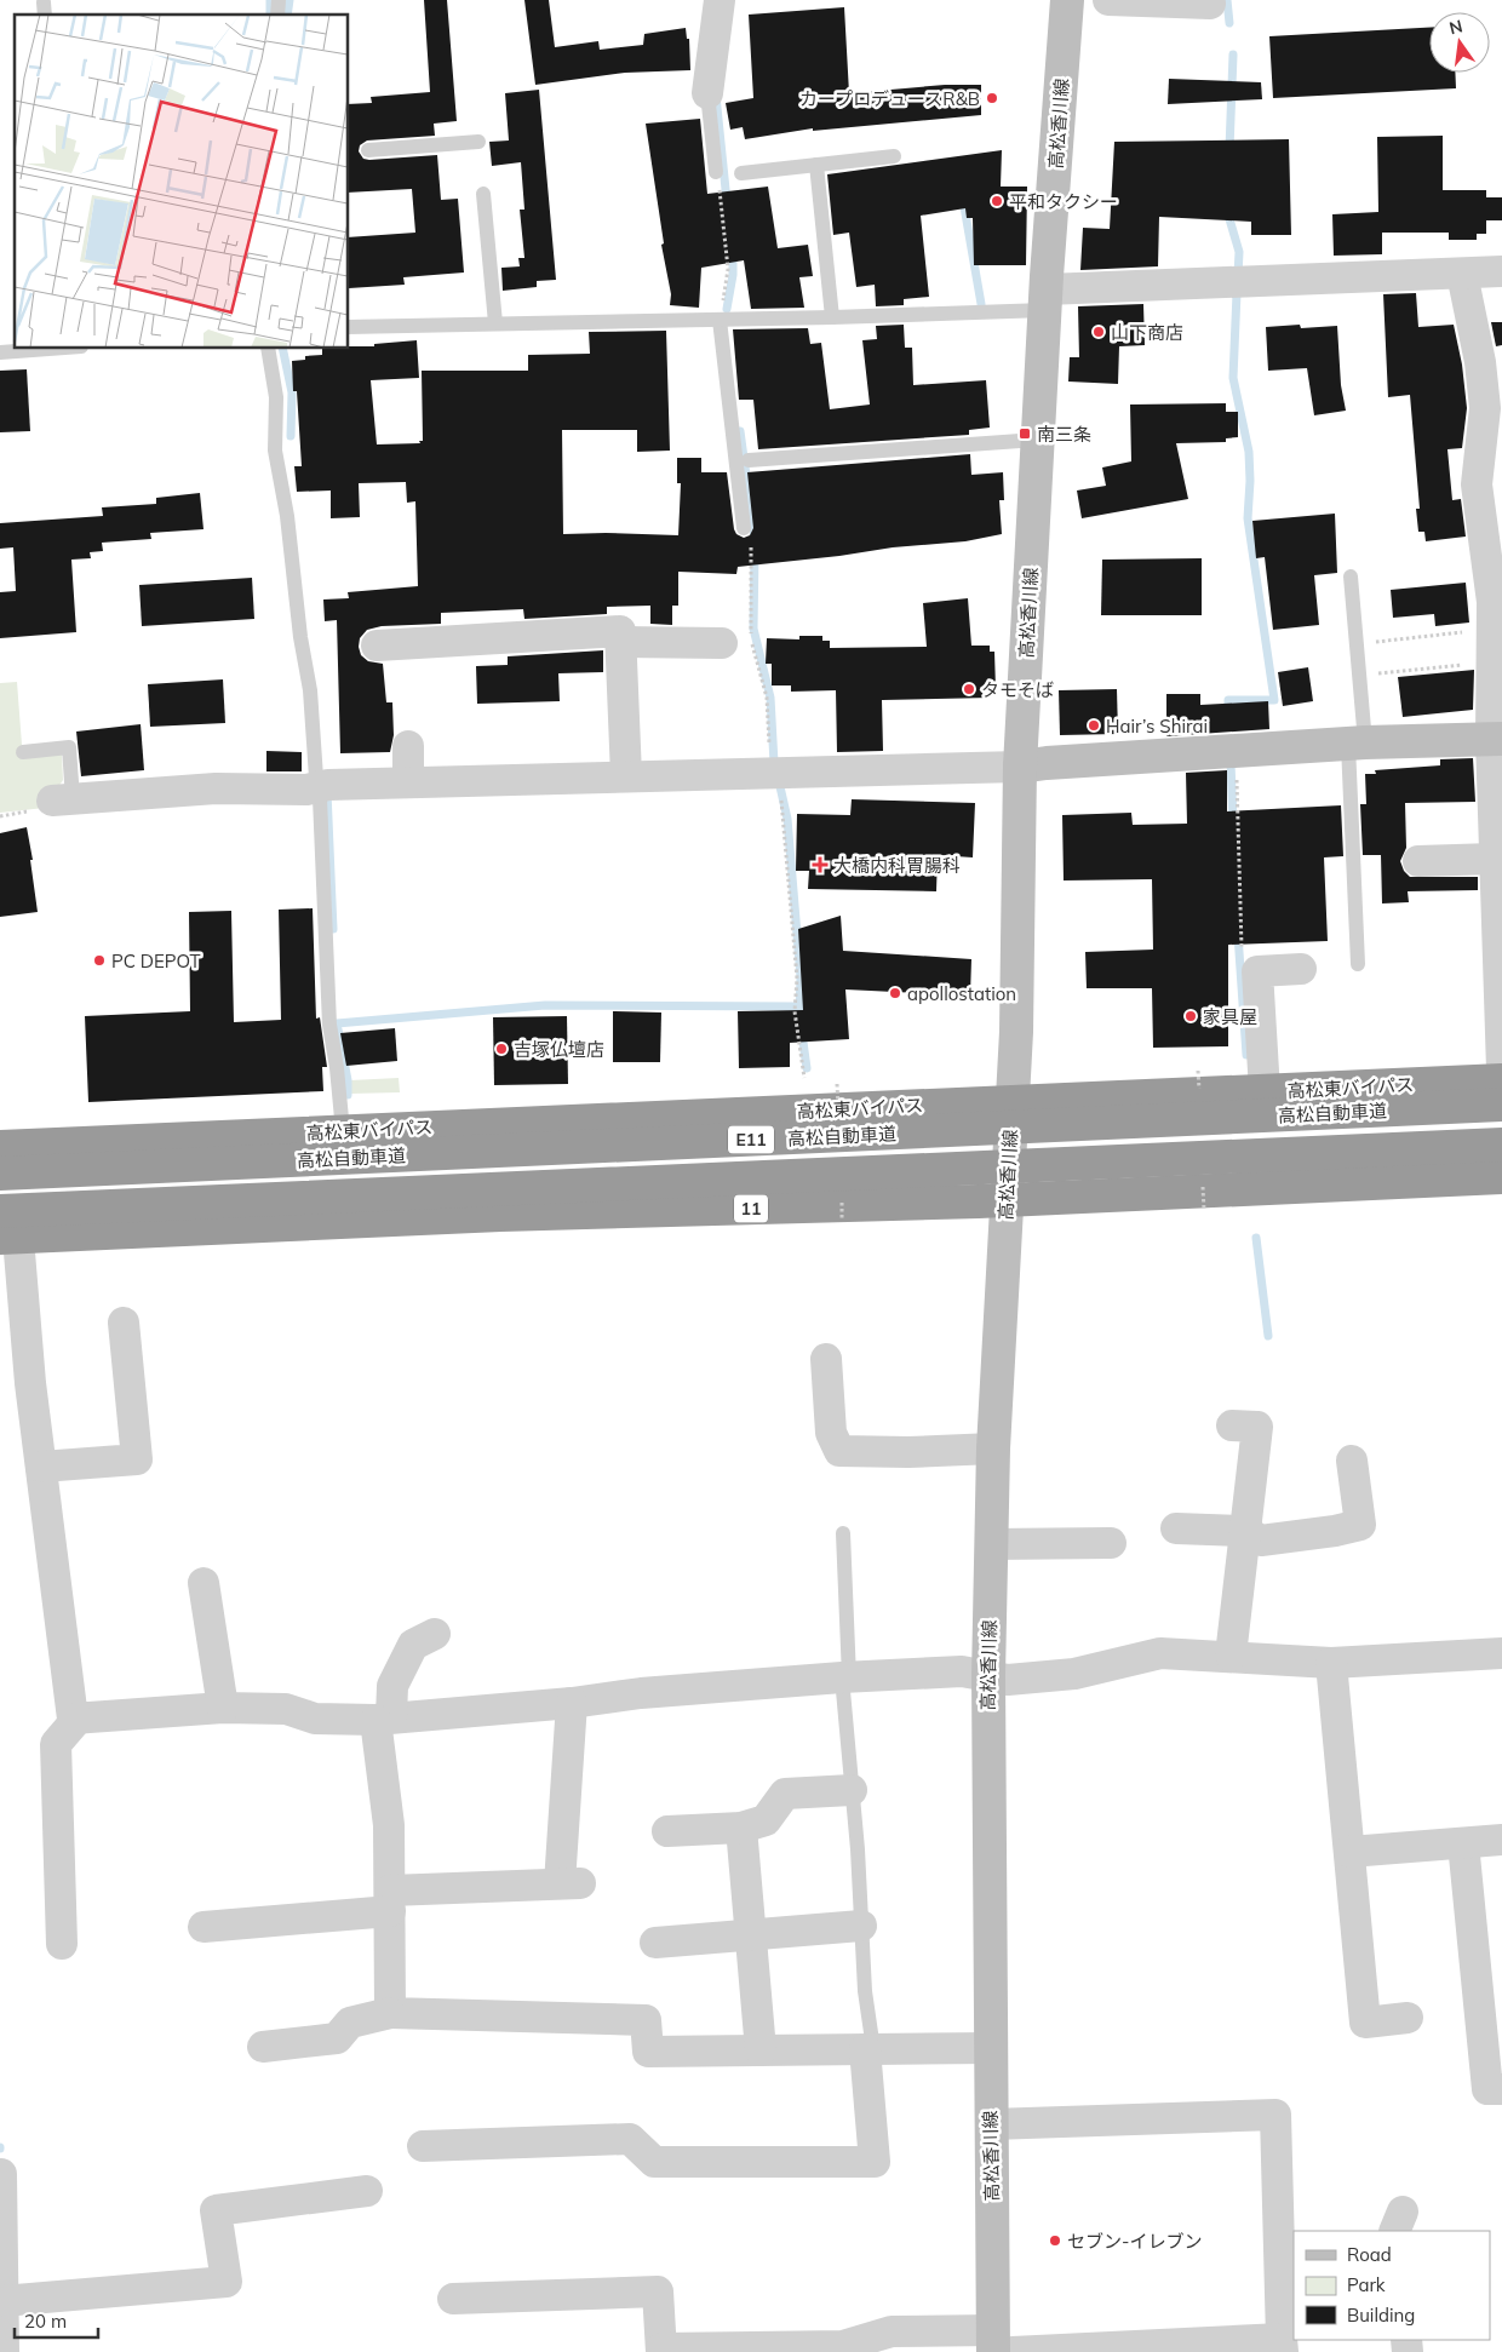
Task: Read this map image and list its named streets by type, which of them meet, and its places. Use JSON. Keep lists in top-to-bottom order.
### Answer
{
  "streets": {
    "highway": [
      "高松東バイパス",
      "高松自動車道",
      "E11",
      "11"
    ],
    "main road": ["高松香川線"]
  },
  "crossings": [
    ["高松香川線", "高松東バイパス"],
    ["高松香川線", "11"],
    ["高松自動車道", "11"]
  ],
  "places": {
    "other": [
      "カープロデュースR&B",
      "平和タクシー",
      "山下商店",
      "タモそば",
      "Hair’s Shirai",
      "PC DEPOT",
      "apollostation",
      "家具屋",
      "吉塚仏壇店",
      "セブン-イレブン"
    ],
    "transit": ["南三条"],
    "health": ["大橋内科胃腸科"]
  },
  "legend": ["Road", "Park", "Building"],
  "scale_bar": "20 m",
  "north": "top"
}
